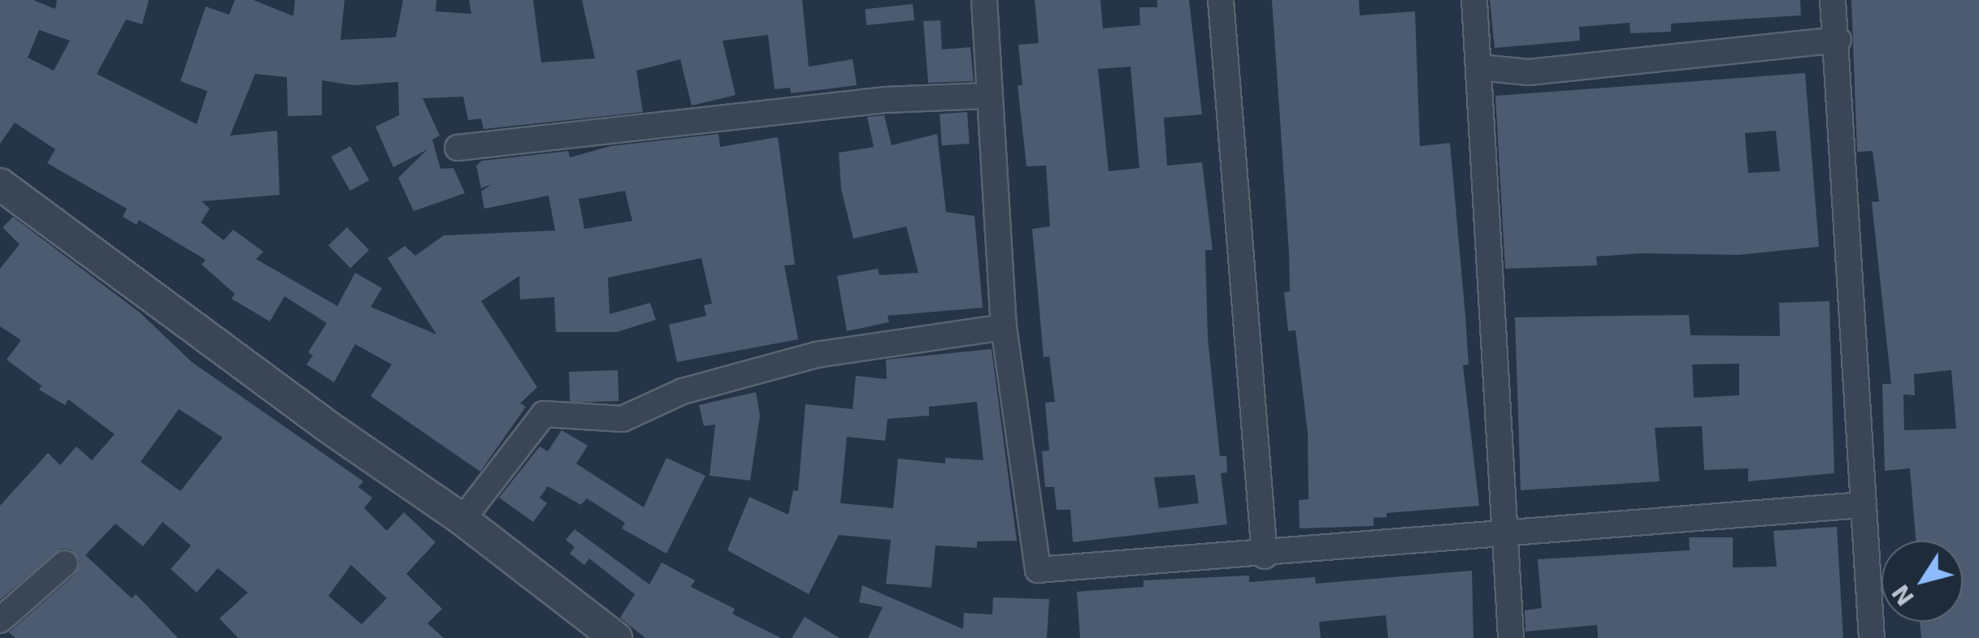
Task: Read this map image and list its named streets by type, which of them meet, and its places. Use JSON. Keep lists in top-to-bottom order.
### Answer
{
  "north": "bottom left"
}
